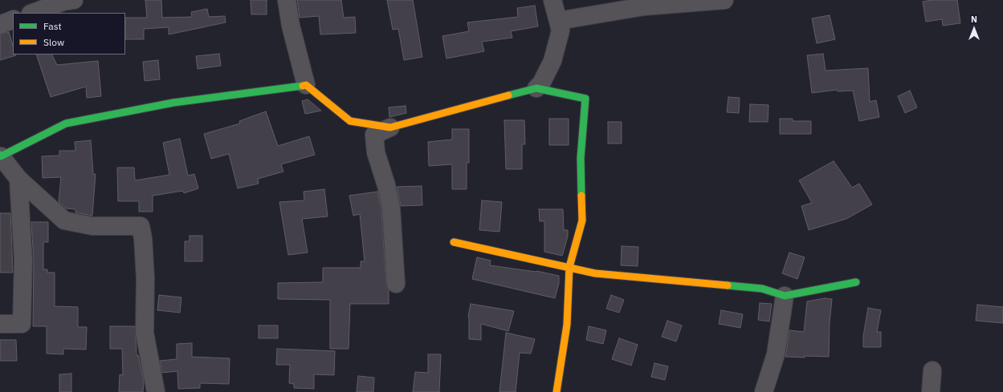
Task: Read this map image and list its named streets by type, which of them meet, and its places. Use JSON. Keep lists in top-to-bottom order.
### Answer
{
  "legend": ["Fast", "Slow"],
  "north": "top"
}
